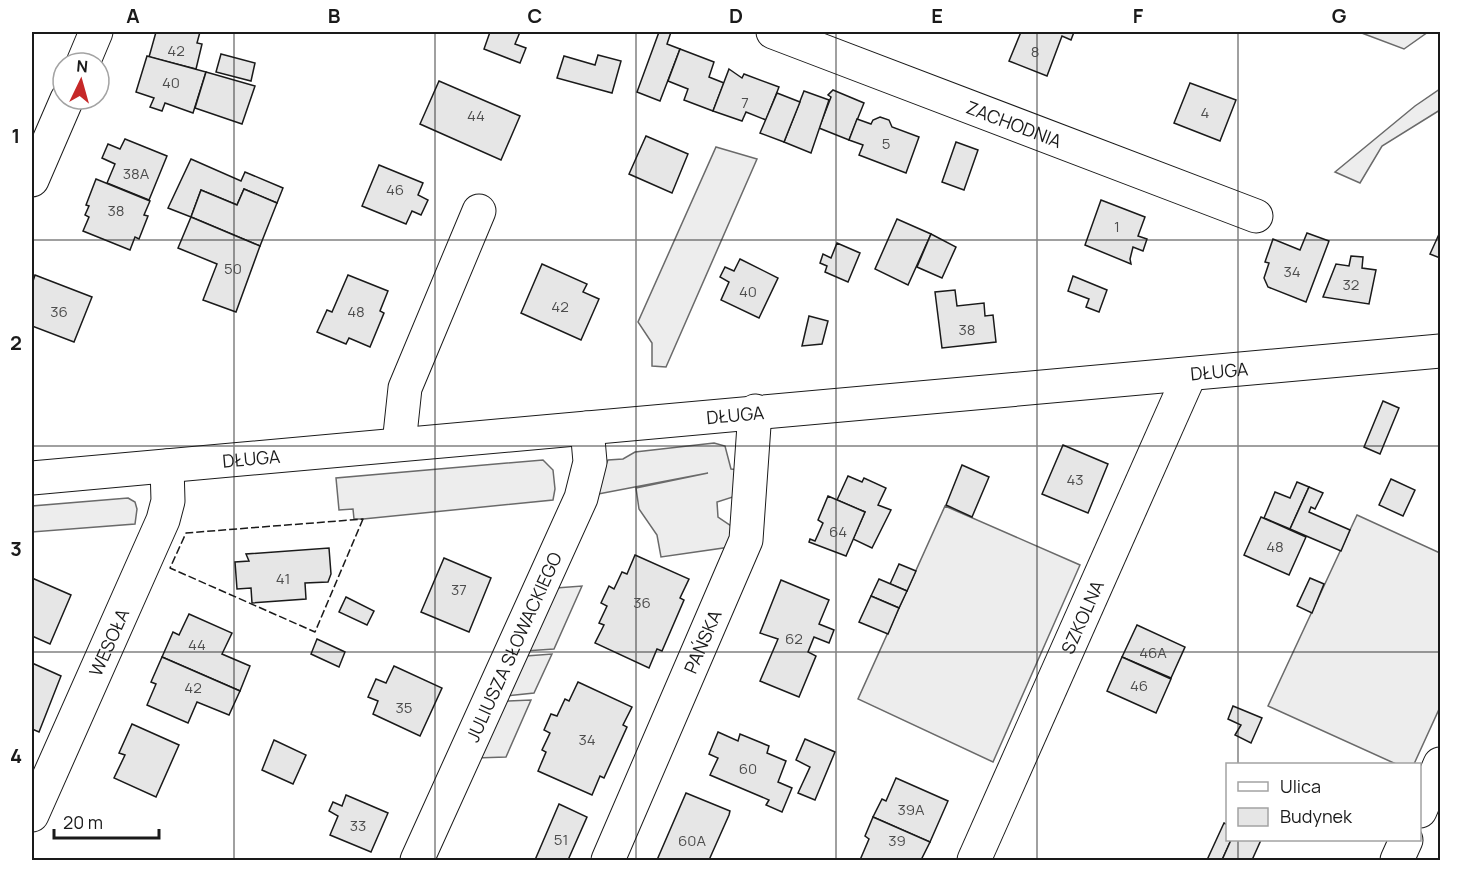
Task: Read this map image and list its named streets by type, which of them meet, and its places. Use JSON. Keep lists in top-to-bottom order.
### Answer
{
  "streets": {
    "street": [
      "ZACHODNIA",
      "DŁUGA",
      "SZKOLNA",
      "PAŃSKA",
      "WESOŁA",
      "JULIUSZA SŁOWACKIEGO"
    ]
  },
  "crossings": [
    ["DŁUGA", "SZKOLNA"],
    ["DŁUGA", "PAŃSKA"],
    ["DŁUGA", "WESOŁA"],
    ["DŁUGA", "JULIUSZA SŁOWACKIEGO"]
  ],
  "house_numbers": [
    "42",
    "8",
    "40",
    "7",
    "4",
    "44",
    "5",
    "38A",
    "46",
    "38",
    "1",
    "50",
    "34",
    "32",
    "40",
    "42",
    "36",
    "48",
    "38",
    "43",
    "64",
    "48",
    "41",
    "37",
    "36",
    "62",
    "44",
    "46A",
    "46",
    "42",
    "35",
    "34",
    "60",
    "39A",
    "33",
    "51",
    "60A",
    "39"
  ],
  "legend": ["Ulica", "Budynek"],
  "scale_bar": "20 m",
  "north": "top",
  "grid": {
    "columns": [
      "A",
      "B",
      "C",
      "D",
      "E",
      "F",
      "G"
    ],
    "rows": [
      "1",
      "2",
      "3",
      "4"
    ]
  }
}
